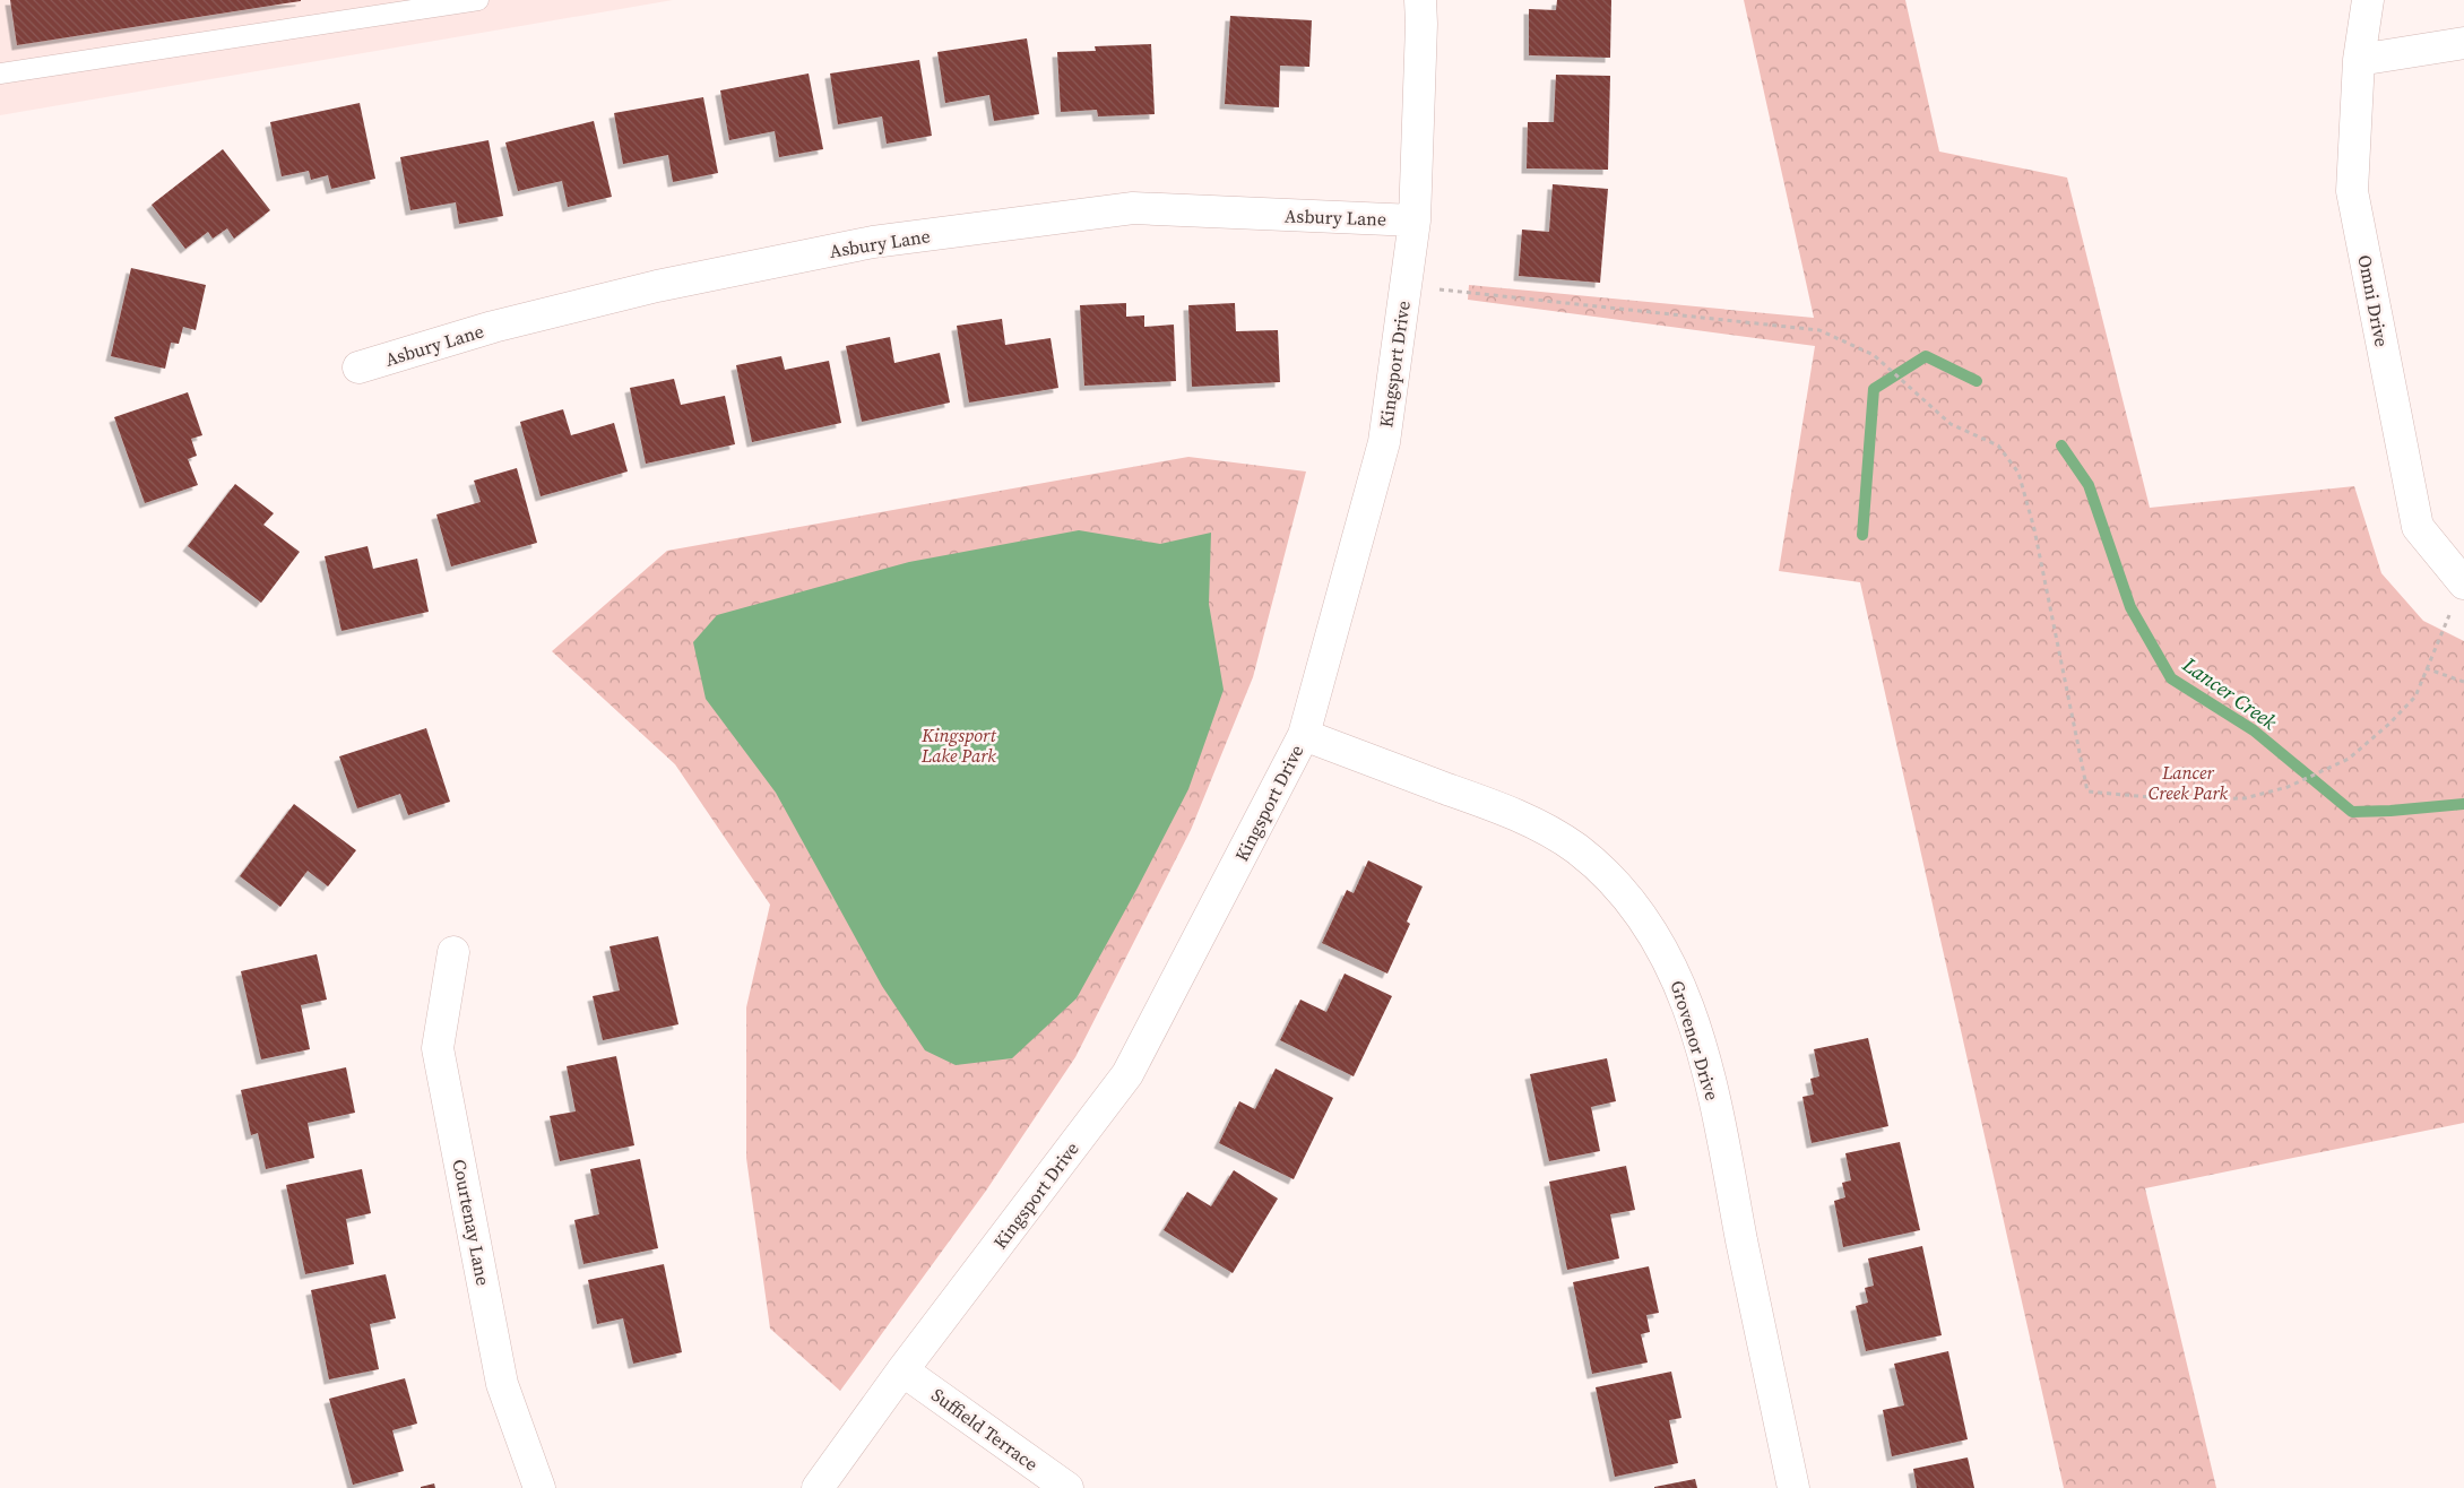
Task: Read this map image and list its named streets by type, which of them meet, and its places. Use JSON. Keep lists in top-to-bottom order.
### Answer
{
  "streets": {
    "street": [
      "Asbury Lane",
      "Omni Drive",
      "Kingsport Drive",
      "Grovenor Drive",
      "Courtenay Lane",
      "Suffield Terrace"
    ]
  },
  "crossings": [
    ["Asbury Lane", "Kingsport Drive"],
    ["Kingsport Drive", "Grovenor Drive"],
    ["Kingsport Drive", "Suffield Terrace"]
  ],
  "water": ["Lancer Creek"],
  "parks": ["Kingsport Lake Park", "Lancer Creek Park"]
}
